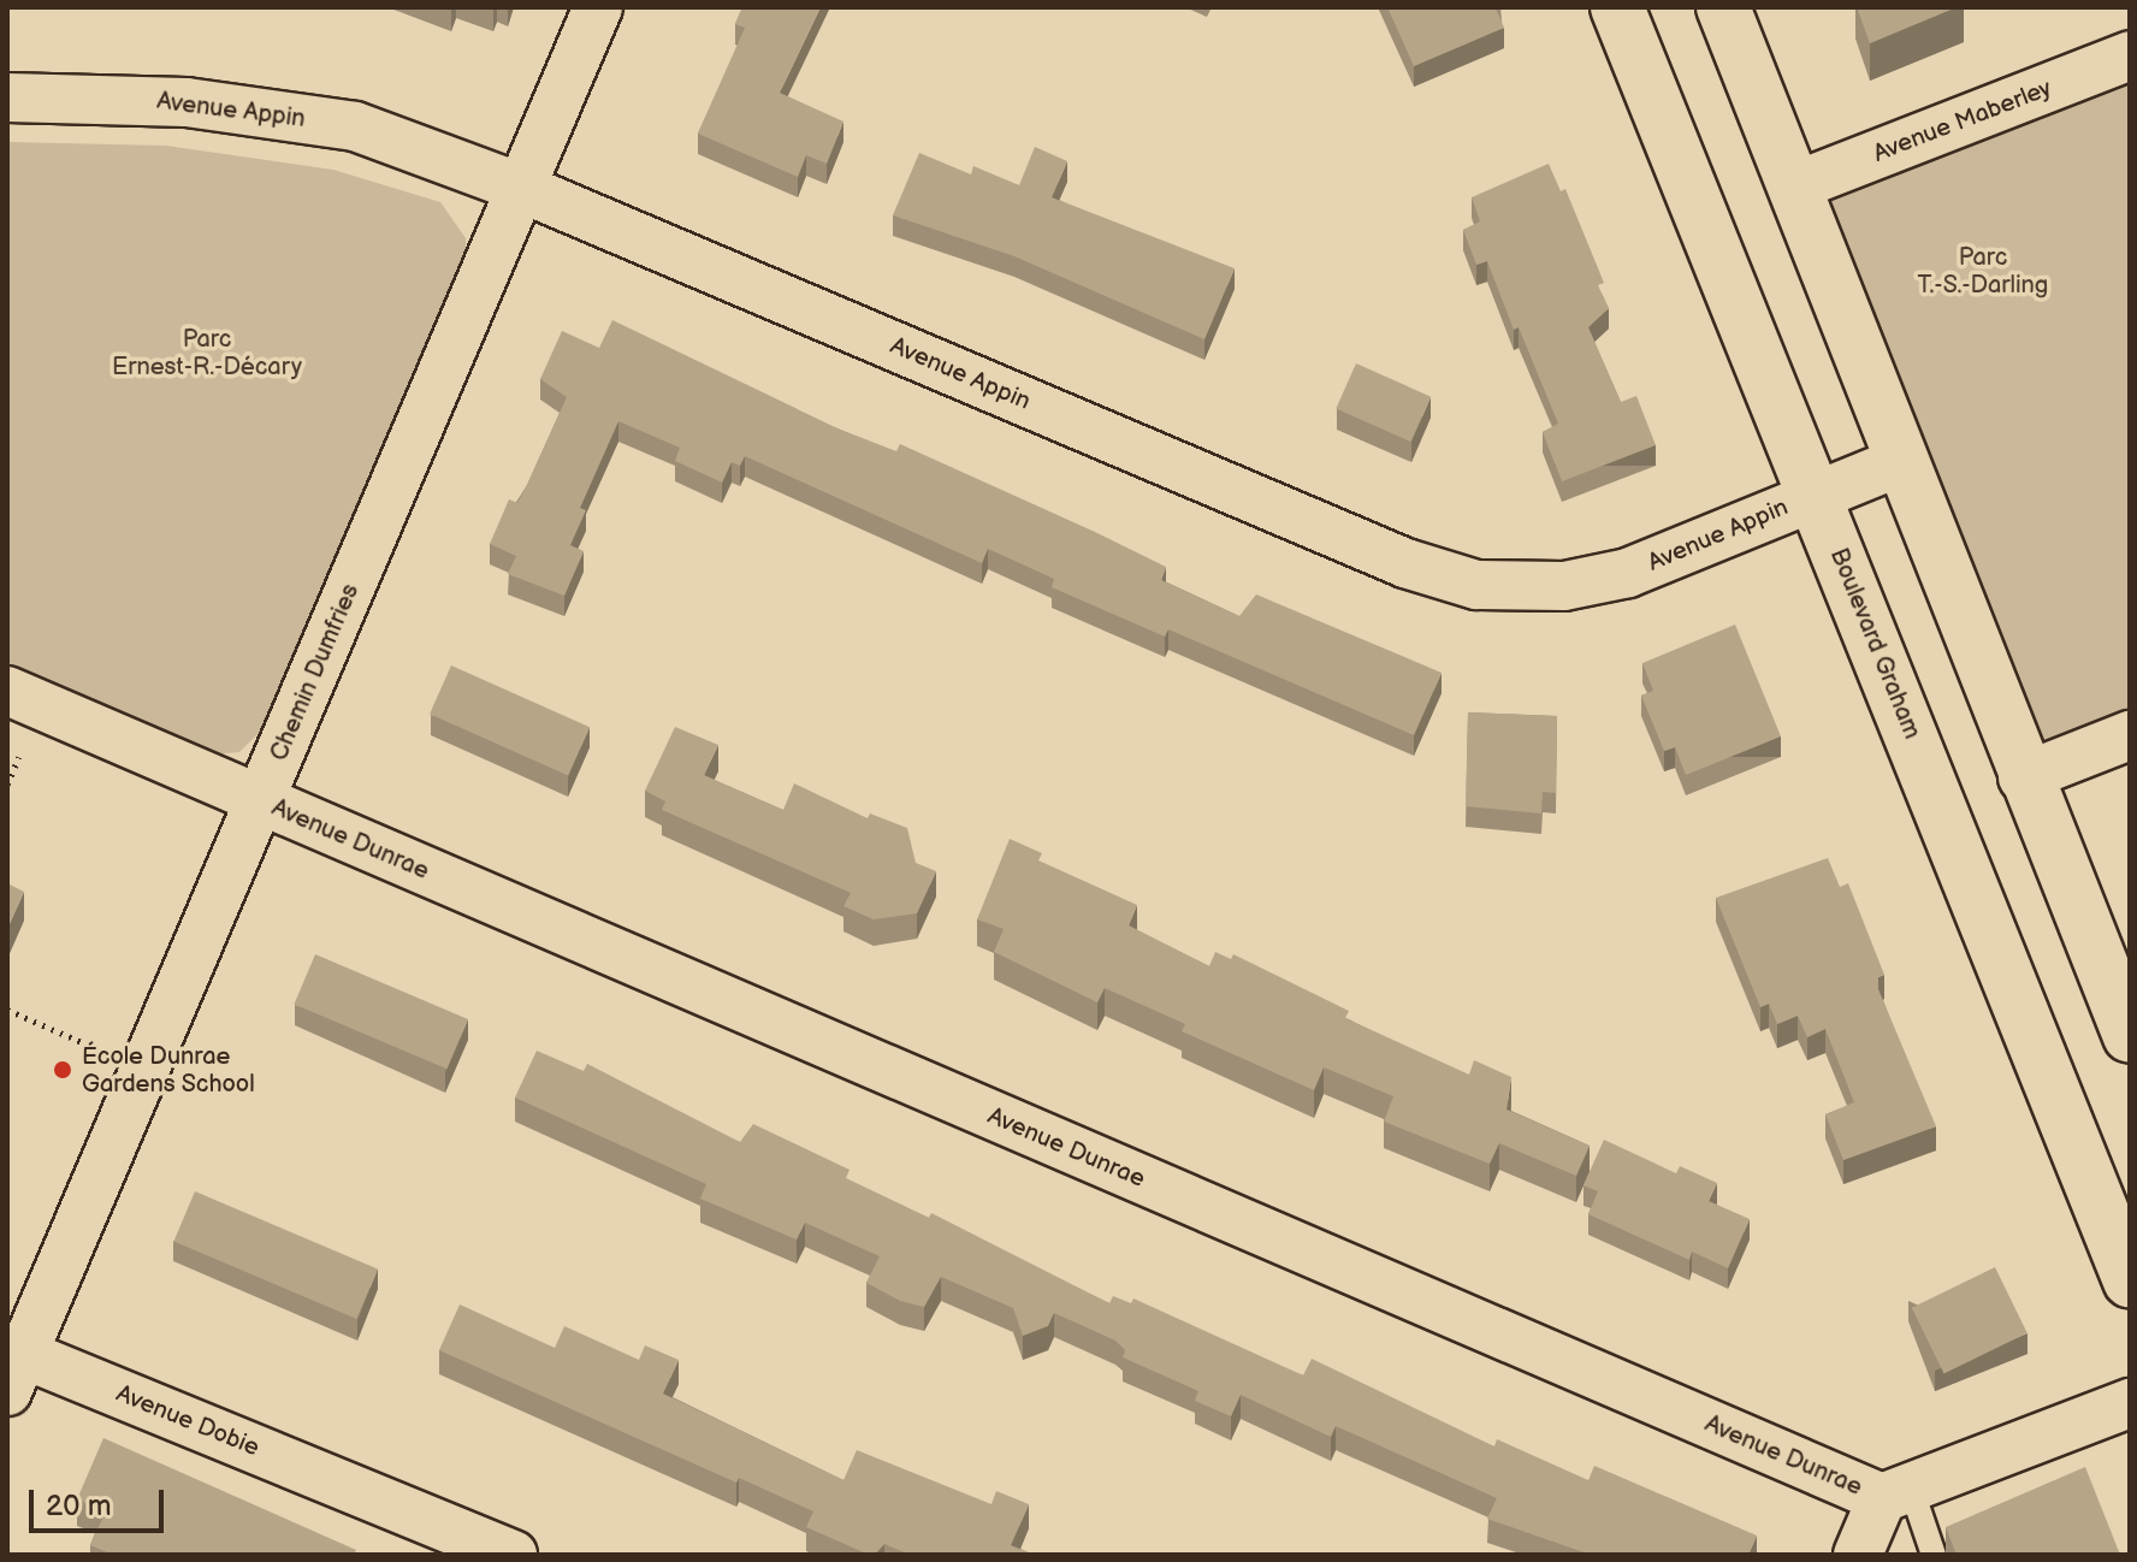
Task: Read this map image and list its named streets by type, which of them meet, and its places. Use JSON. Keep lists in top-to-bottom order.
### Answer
{
  "streets": {
    "street": [
      "Avenue Appin",
      "Avenue Maberley",
      "Boulevard Graham",
      "Chemin Dumfries",
      "Avenue Dunrae",
      "Avenue Dobie"
    ]
  },
  "crossings": [
    ["Avenue Appin", "Boulevard Graham"],
    ["Avenue Appin", "Chemin Dumfries"],
    ["Chemin Dumfries", "Avenue Dunrae"],
    ["Chemin Dumfries", "Avenue Dobie"]
  ],
  "parks": ["Parc T.-S.-Darling", "Parc Ernest-R.-Décary"],
  "places": ["École Dunrae Gardens School"],
  "scale_bar": "20 m"
}
